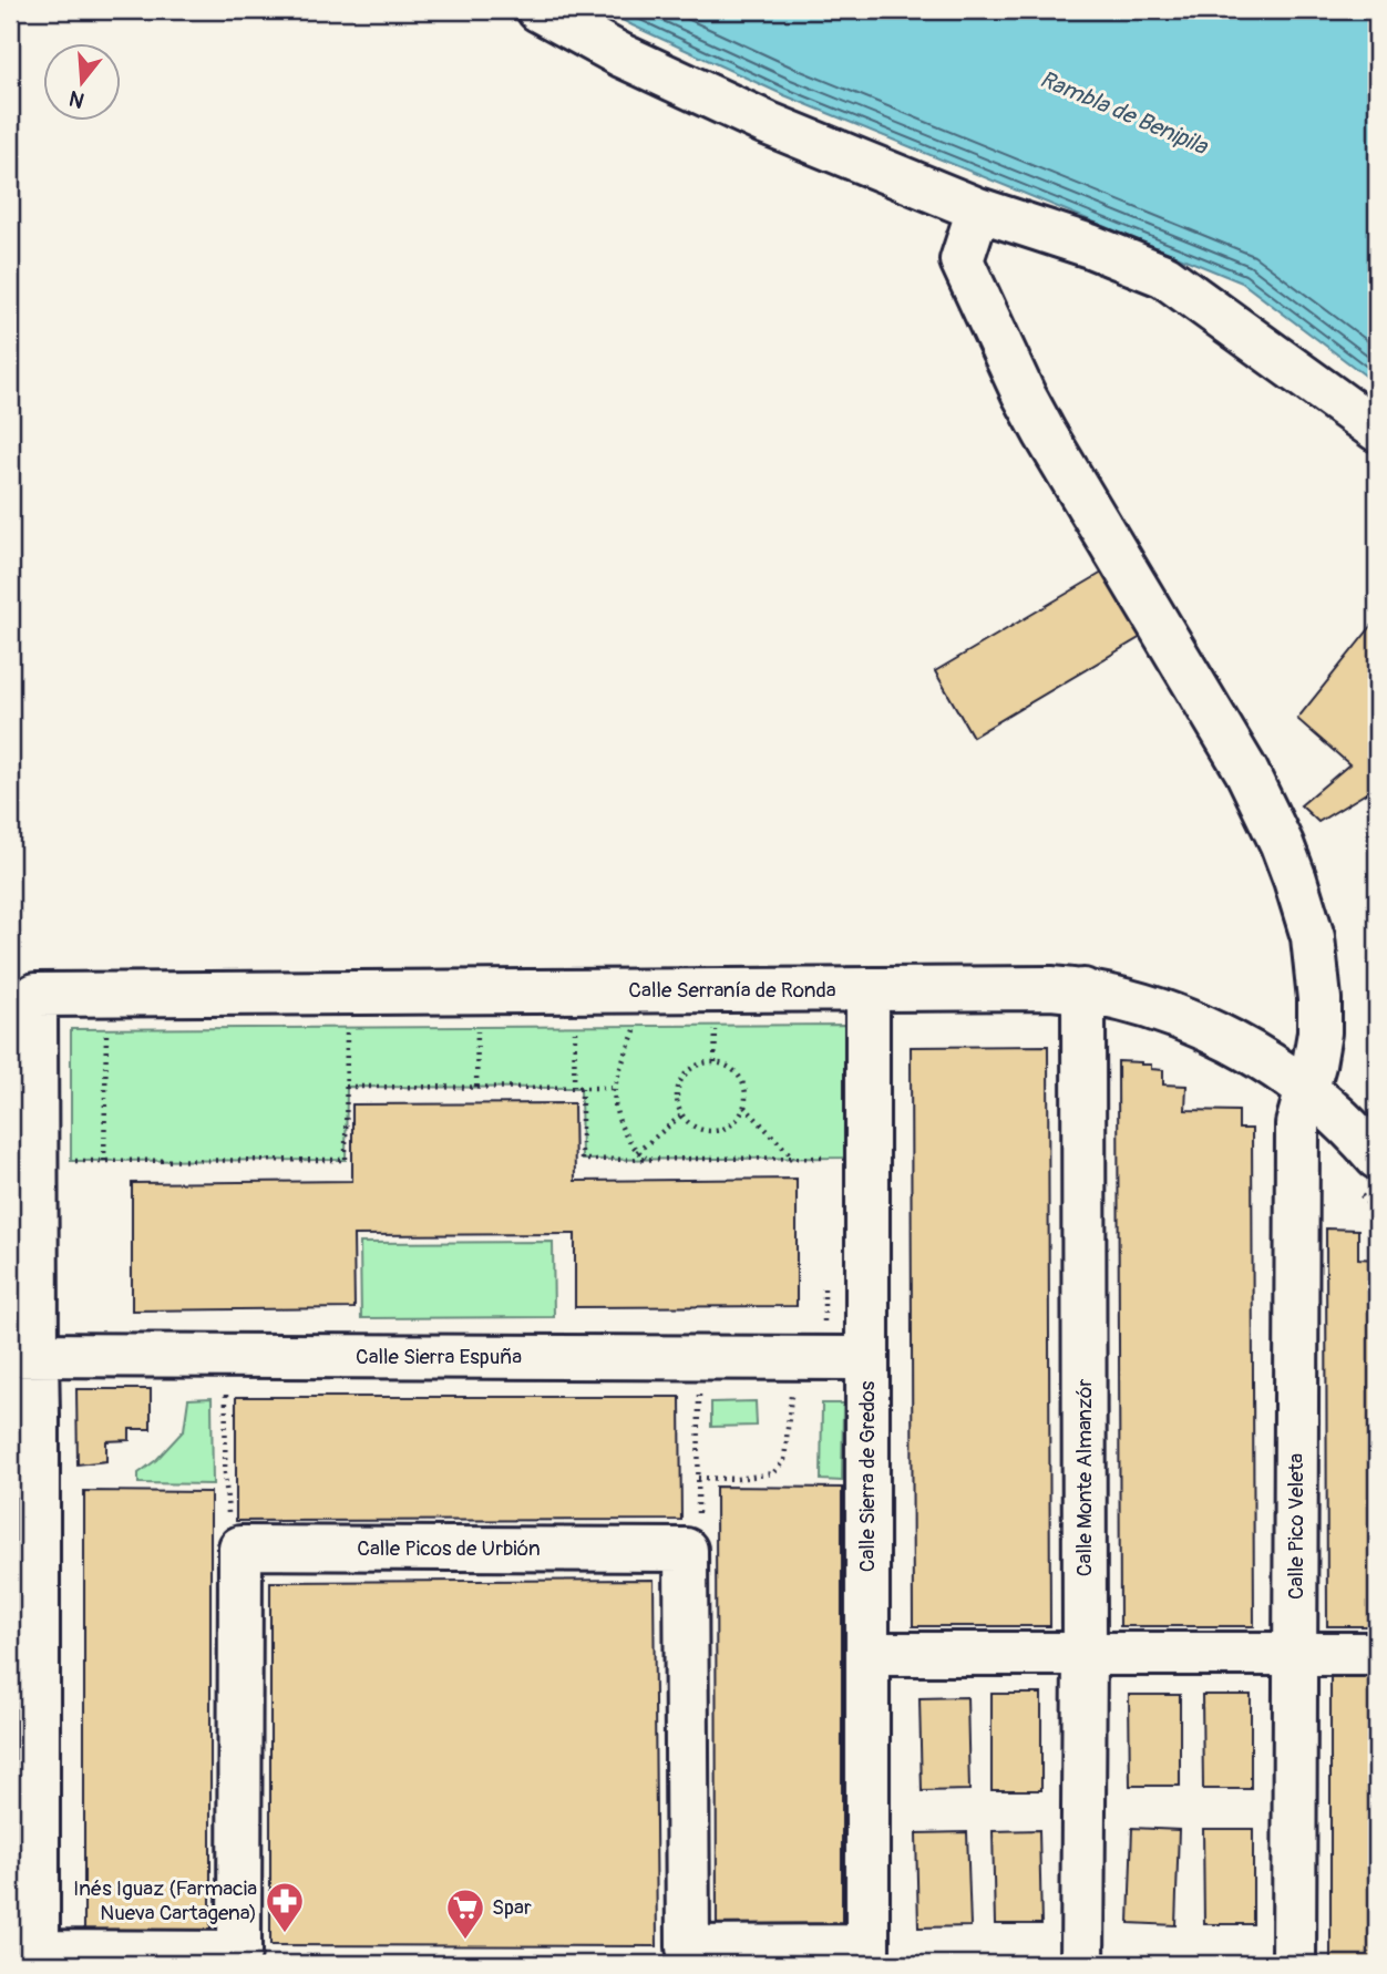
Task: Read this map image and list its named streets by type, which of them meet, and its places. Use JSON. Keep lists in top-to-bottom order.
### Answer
{
  "streets": {
    "street": [
      "Calle Serranía de Ronda",
      "Calle Sierra Espuña",
      "Calle Sierra de Gredos",
      "Calle Monte Almanzór",
      "Calle Pico Veleta",
      "Calle Picos de Urbión"
    ]
  },
  "crossings": [
    ["Calle Serranía de Ronda", "Calle Sierra Espuña"],
    ["Calle Serranía de Ronda", "Calle Sierra de Gredos"],
    ["Calle Serranía de Ronda", "Calle Monte Almanzór"],
    ["Calle Serranía de Ronda", "Calle Pico Veleta"],
    ["Calle Sierra Espuña", "Calle Sierra de Gredos"],
    ["Calle Sierra de Gredos", "Calle Picos de Urbión"]
  ],
  "water": ["Rambla de Benipila"],
  "places": {
    "pharmacy": ["Inés Iguaz (Farmacia Nueva Cartagena)"],
    "supermarket": ["Spar"]
  },
  "north": "bottom"
}
